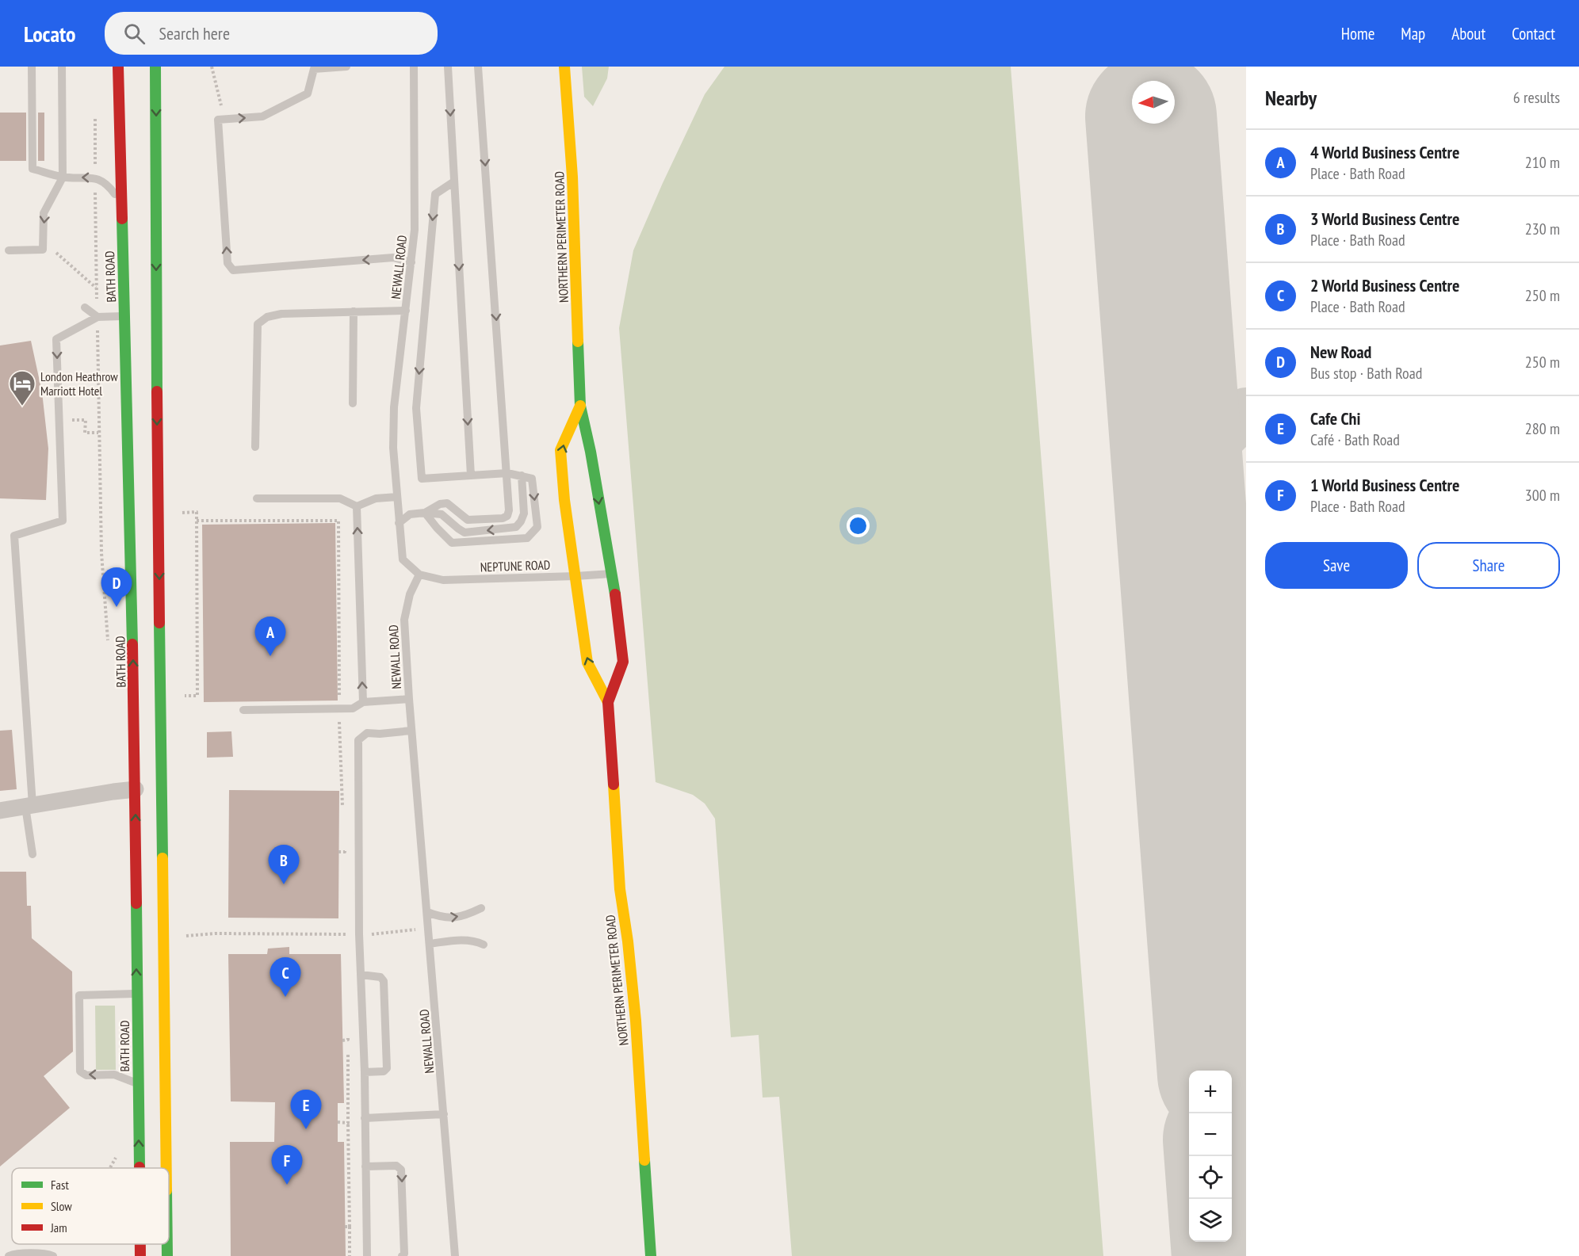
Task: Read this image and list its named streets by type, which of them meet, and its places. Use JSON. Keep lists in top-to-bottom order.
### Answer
{
  "streets": {
    "main road": ["NORTHERN PERIMETER ROAD", "BATH ROAD"],
    "lane": ["NEWALL ROAD", "NEPTUNE ROAD"]
  },
  "crossings": [
    ["NORTHERN PERIMETER ROAD", "NEPTUNE ROAD"],
    ["NEWALL ROAD", "NEPTUNE ROAD"]
  ],
  "places": {
    "hotel": ["London Heathrow Marriott Hotel"]
  },
  "legend": ["Fast", "Slow", "Jam"],
  "north": "left",
  "page": {
    "header": "Locato",
    "search": "Search here",
    "nav": [
      "Home",
      "Map",
      "About",
      "Contact"
    ],
    "heading": ["Nearby", "6 results"],
    "list": [
      {
        "mark": "A",
        "name": "4 World Business Centre",
        "note": "Place · Bath Road",
        "value": "210 m"
      },
      {
        "mark": "B",
        "name": "3 World Business Centre",
        "note": "Place · Bath Road",
        "value": "230 m"
      },
      {
        "mark": "C",
        "name": "2 World Business Centre",
        "note": "Place · Bath Road",
        "value": "250 m"
      },
      {
        "mark": "D",
        "name": "New Road",
        "note": "Bus stop · Bath Road",
        "value": "250 m"
      },
      {
        "mark": "E",
        "name": "Cafe Chi",
        "note": "Café · Bath Road",
        "value": "280 m"
      },
      {
        "mark": "F",
        "name": "1 World Business Centre",
        "note": "Place · Bath Road",
        "value": "300 m"
      }
    ],
    "buttons": ["Save", "Share"],
    "pins": [
      "D",
      "A",
      "B",
      "C",
      "E",
      "F"
    ],
    "map_buttons": ["+", "−"]
  }
}
